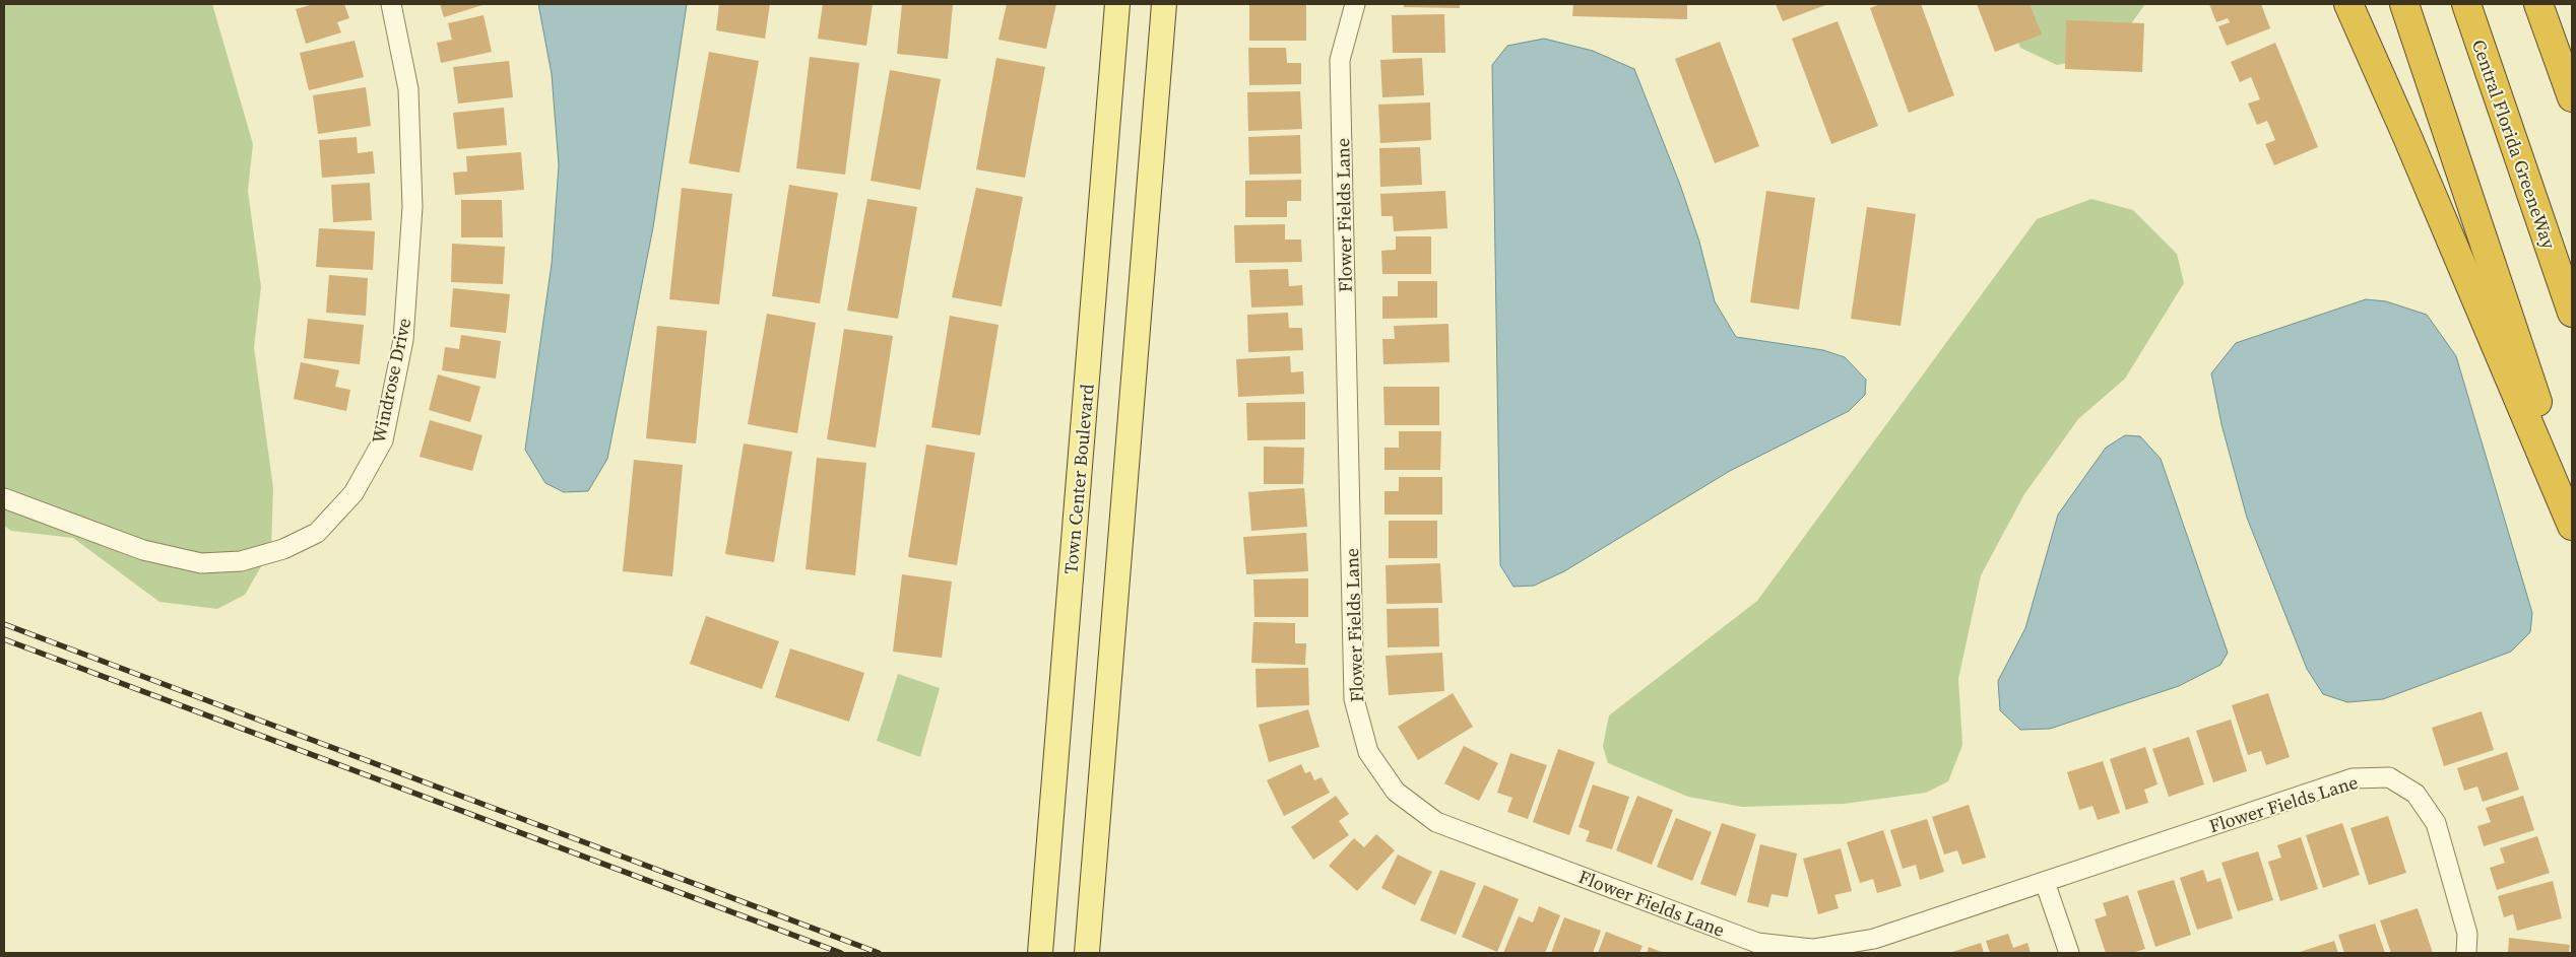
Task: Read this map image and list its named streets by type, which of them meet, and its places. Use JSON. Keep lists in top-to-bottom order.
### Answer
{
  "streets": {
    "highway": ["Central Florida GreeneWay"],
    "main road": ["Town Center Boulevard"],
    "street": ["Flower Fields Lane", "Windrose Drive"]
  }
}
